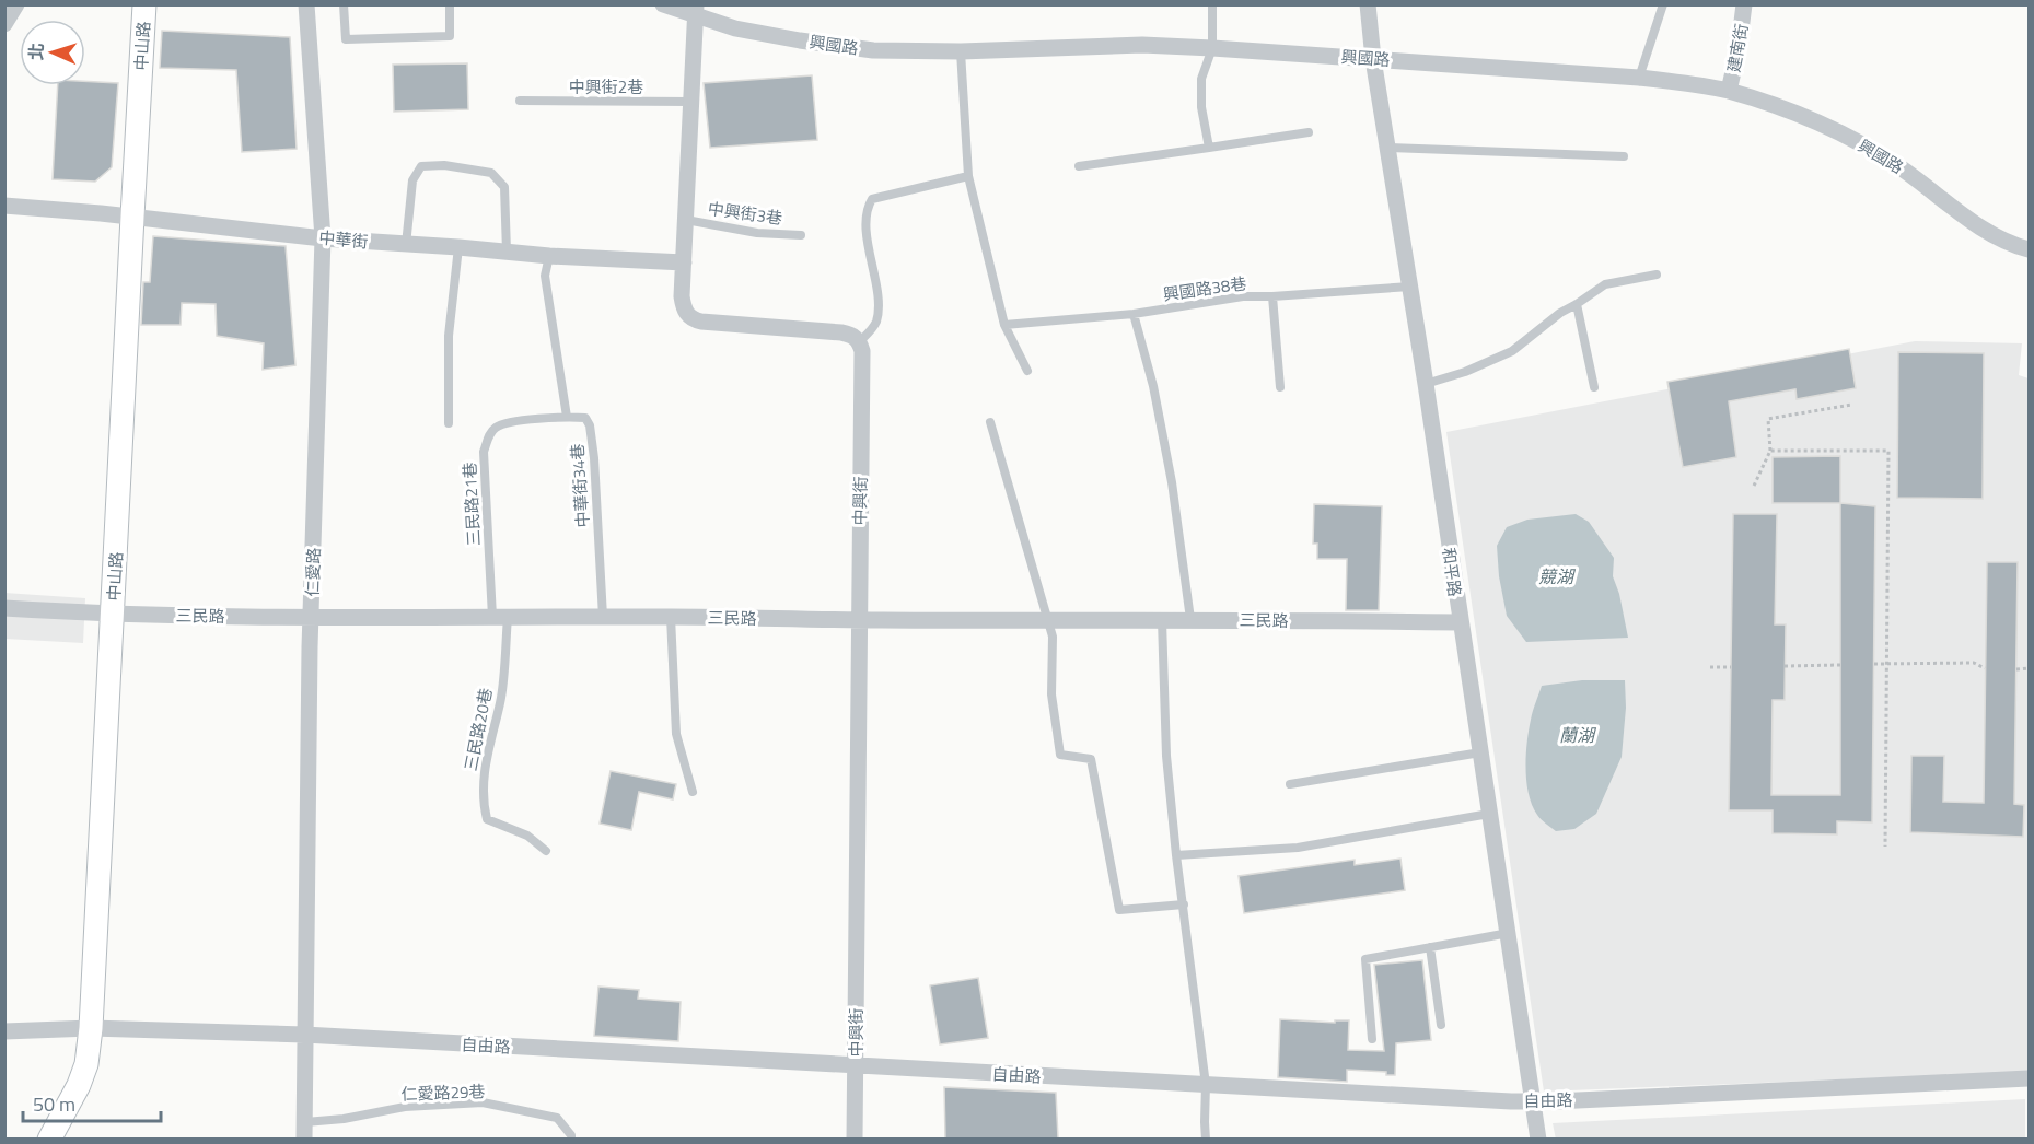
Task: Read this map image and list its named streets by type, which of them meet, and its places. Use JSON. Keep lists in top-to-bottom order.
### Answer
{
  "streets": {
    "main road": ["中山路"],
    "street": [
      "興國路",
      "建南街",
      "中華街",
      "中興街",
      "仁愛路",
      "和平路",
      "三民路",
      "自由路"
    ],
    "lane": [
      "中興街2巷",
      "中興街3巷",
      "興國路38巷",
      "中華街34巷",
      "三民路21巷",
      "三民路20巷",
      "仁愛路29巷"
    ]
  },
  "crossings": [
    ["興國路", "建南街"],
    ["興國路", "和平路"],
    ["中山路", "中華街"],
    ["中山路", "三民路"],
    ["中山路", "自由路"],
    ["中華街", "仁愛路"],
    ["興國路38巷", "和平路"],
    ["中華街34巷", "三民路21巷"],
    ["中華街34巷", "三民路"],
    ["中興街", "三民路"],
    ["中興街", "自由路"],
    ["三民路21巷", "三民路"],
    ["三民路21巷", "三民路20巷"],
    ["仁愛路", "三民路"],
    ["仁愛路", "自由路"],
    ["仁愛路", "仁愛路29巷"],
    ["和平路", "三民路"],
    ["和平路", "自由路"],
    ["三民路", "三民路20巷"]
  ],
  "water": ["競湖", "蘭湖"],
  "scale_bar": "50 m",
  "north": "left"
}
